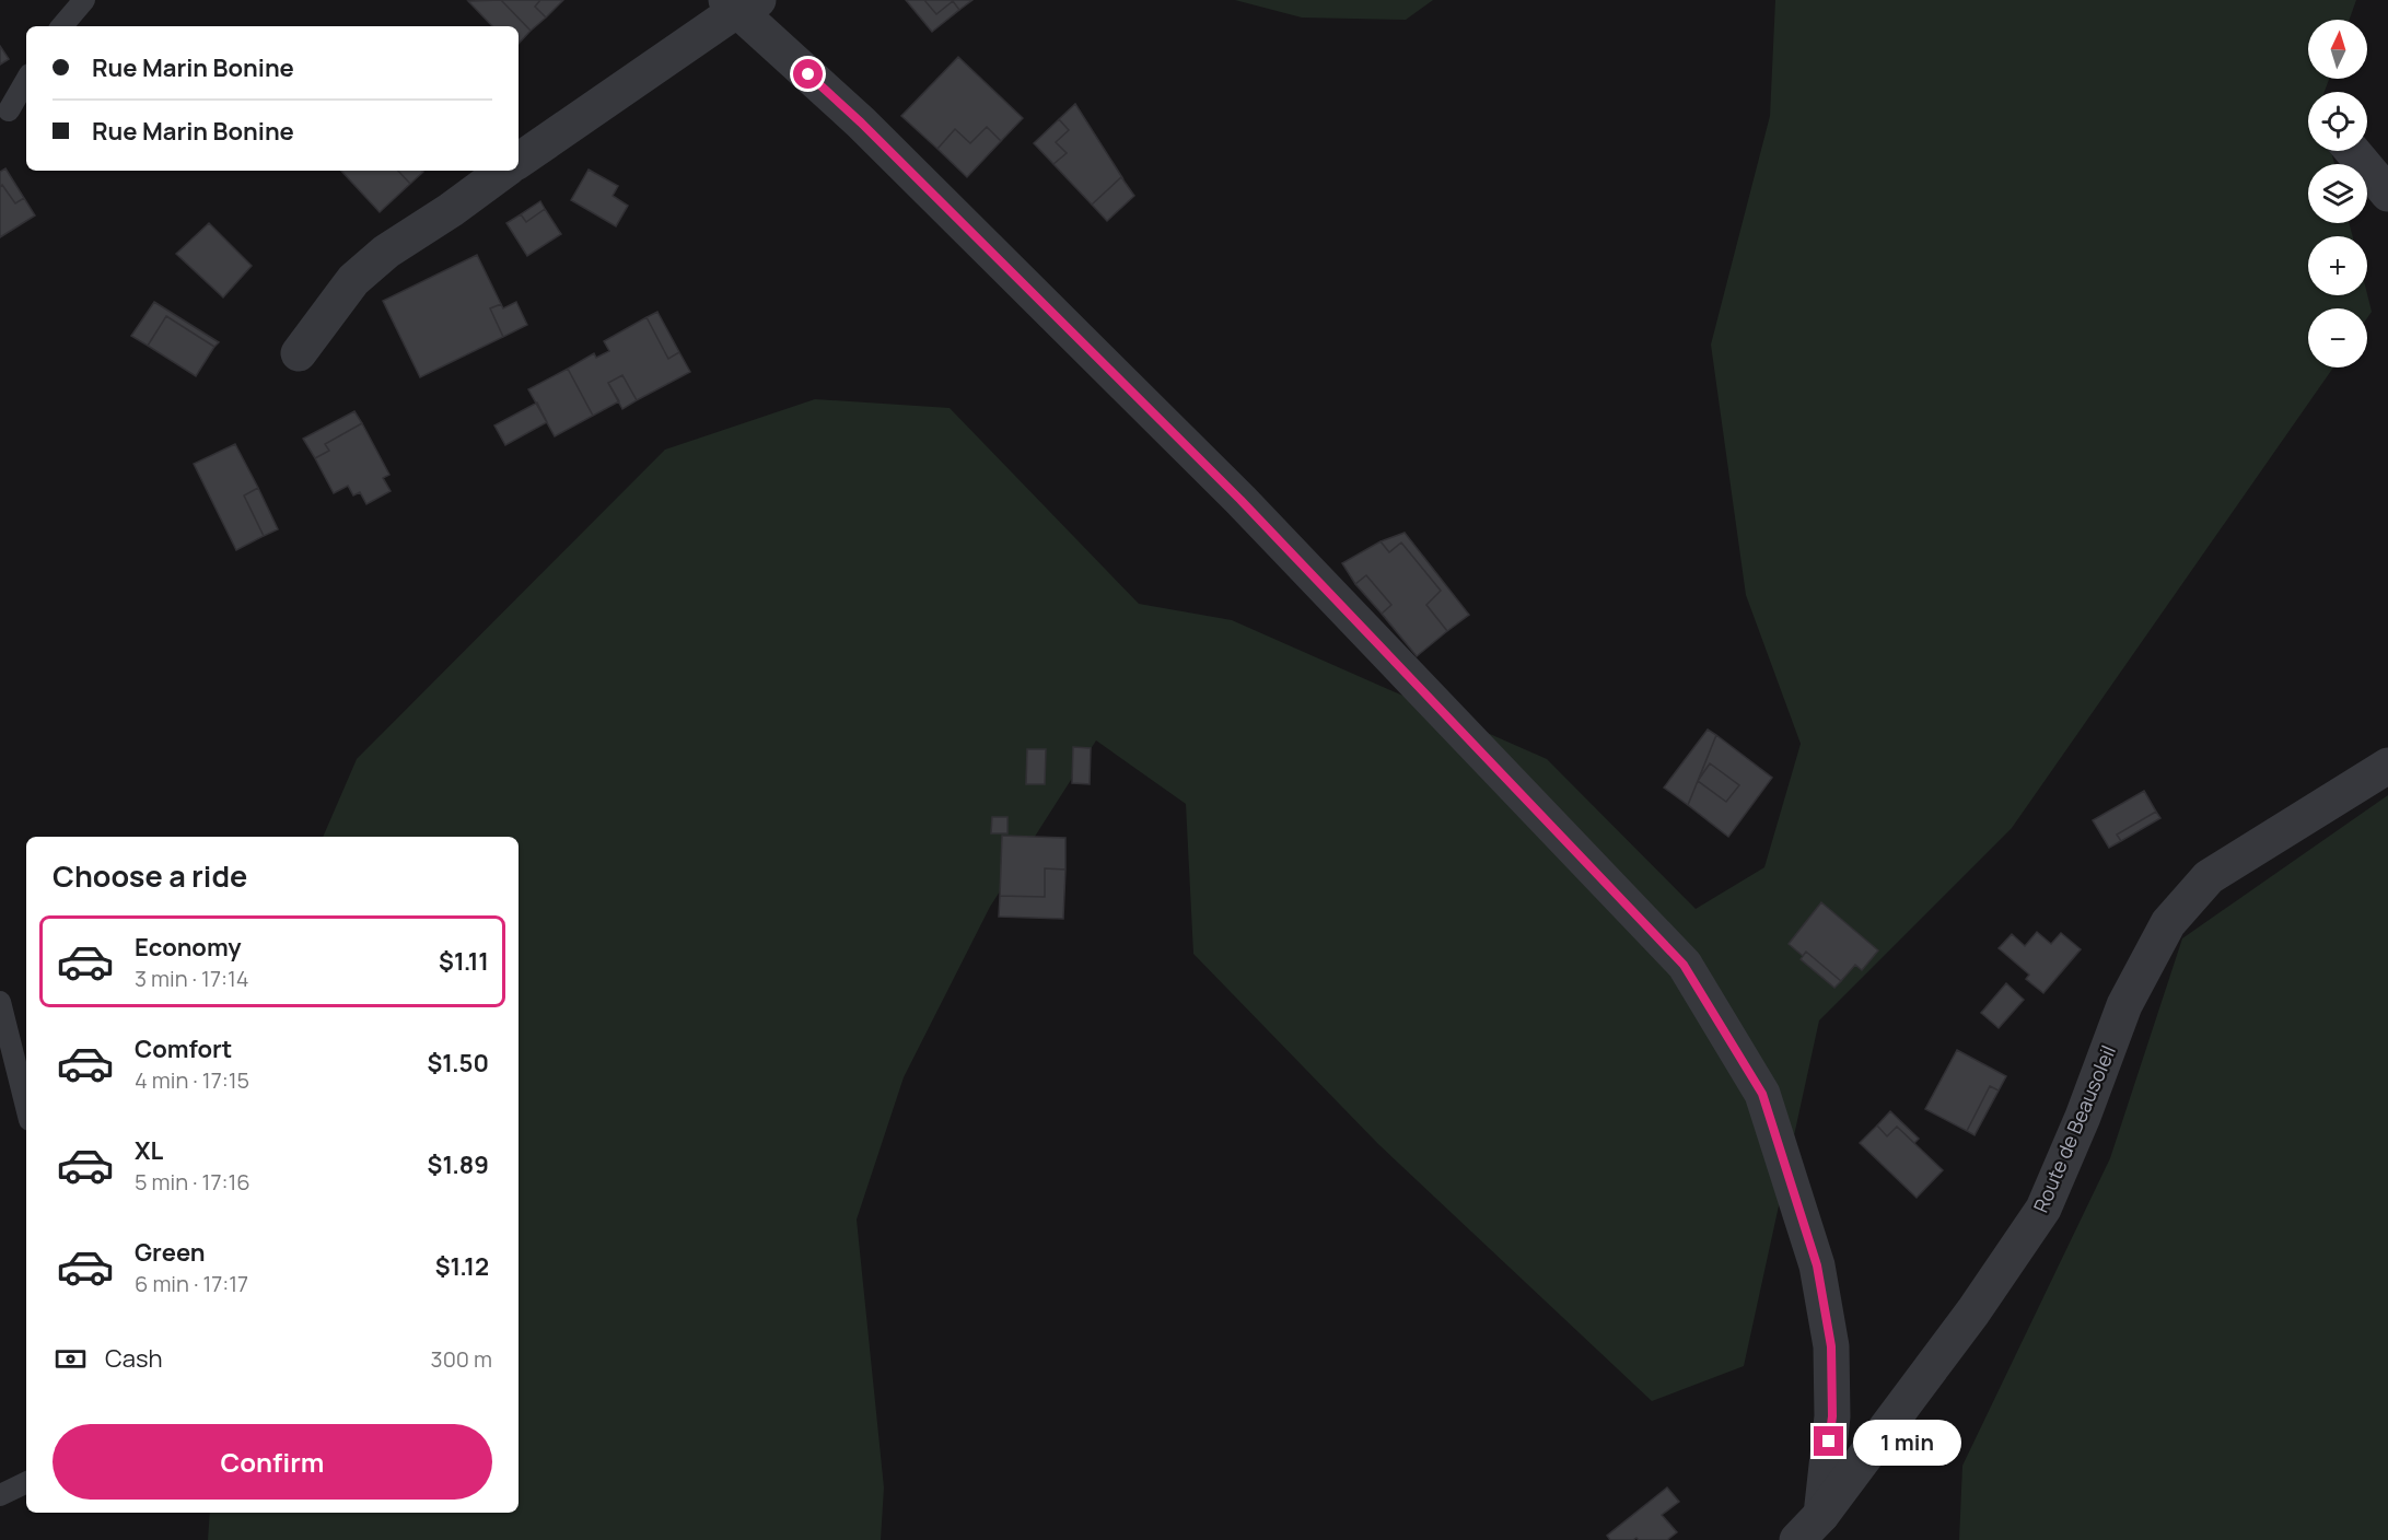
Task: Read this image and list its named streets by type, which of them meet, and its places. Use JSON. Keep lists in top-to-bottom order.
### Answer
{
  "streets": {
    "street": ["Route de Beausoleil"]
  },
  "north": "top",
  "page": {
    "map_buttons": ["+", "−"],
    "banner": ["Rue Marin Bonine", "Rue Marin Bonine"],
    "heading": "Choose a ride",
    "list": [
      {
        "name": "Economy",
        "note": "3 min · 17:14",
        "value": "$1.11"
      },
      {
        "name": "Comfort",
        "note": "4 min · 17:15",
        "value": "$1.50"
      },
      {
        "name": "XL",
        "note": "5 min · 17:16",
        "value": "$1.89"
      },
      {
        "name": "Green",
        "note": "6 min · 17:17",
        "value": "$1.12"
      }
    ],
    "pay": ["Cash", "300 m"],
    "buttons": "Confirm",
    "bubble": "1 min"
  }
}
